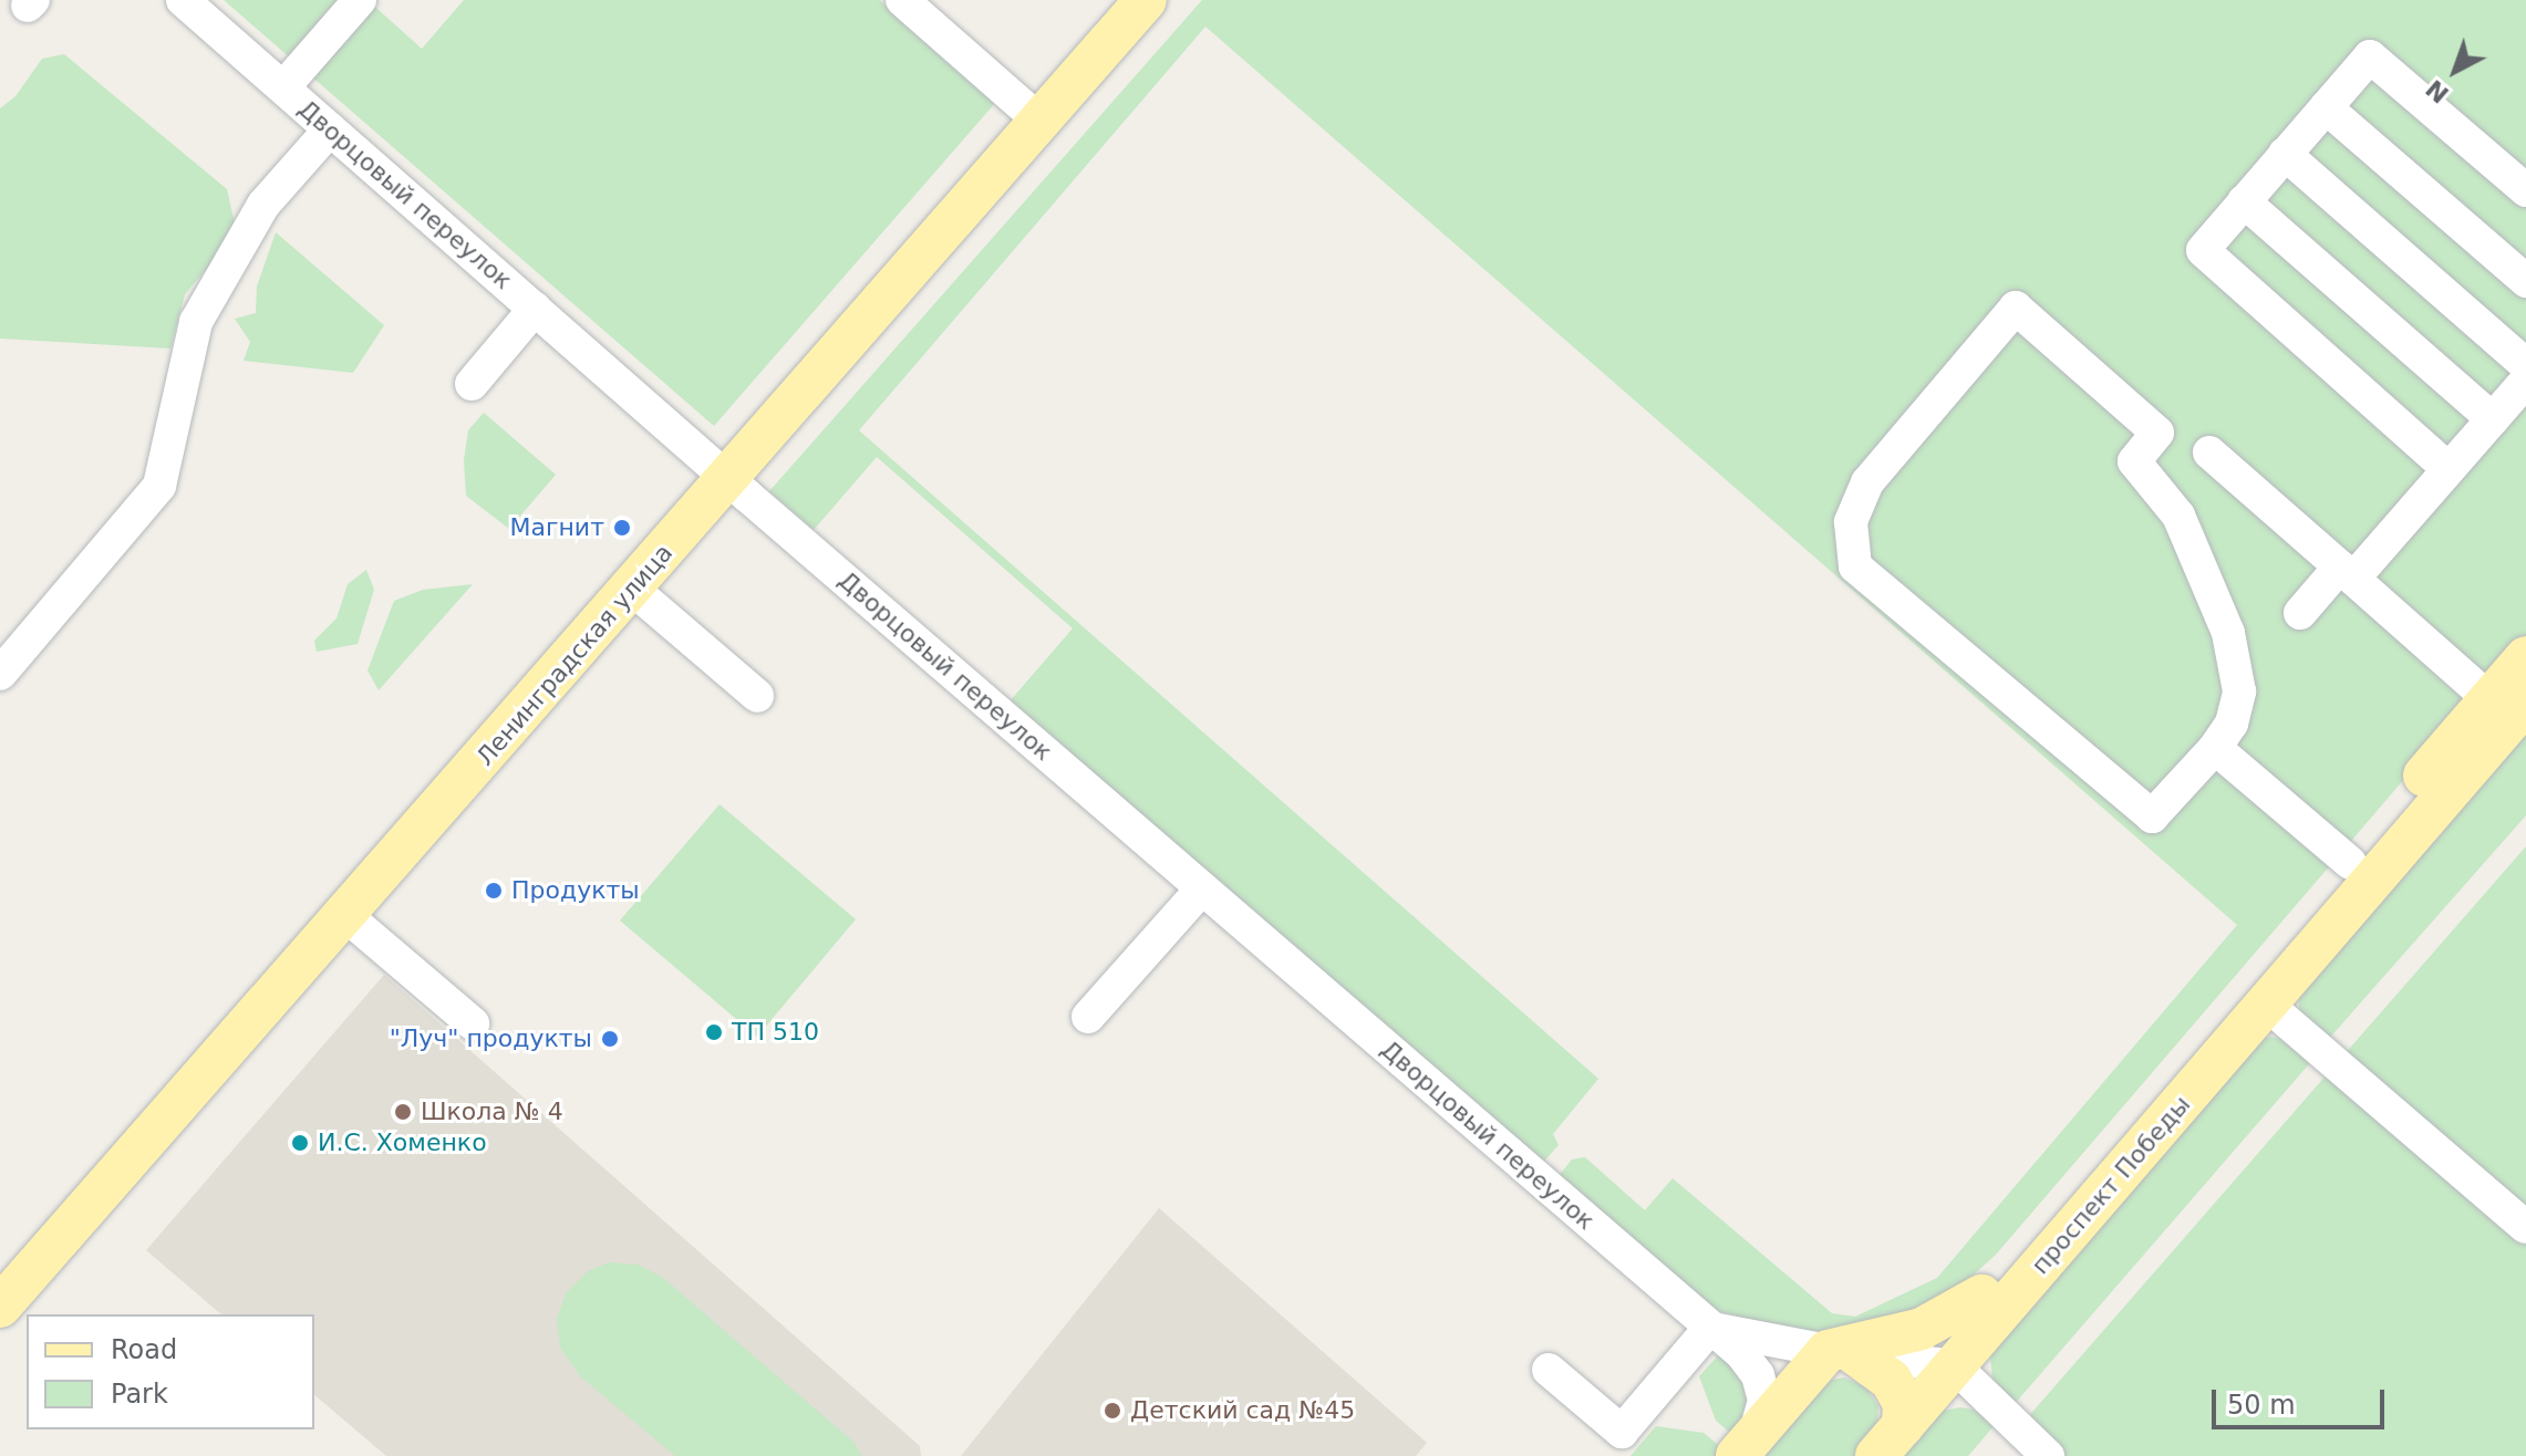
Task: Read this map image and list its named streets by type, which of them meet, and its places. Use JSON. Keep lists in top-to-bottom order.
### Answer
{
  "streets": {
    "main road": ["Ленинградская улица", "проспект Победы"],
    "street": ["Дворцовый переулок"]
  },
  "crossings": [
    ["Дворцовый переулок", "Ленинградская улица"],
    ["Дворцовый переулок", "проспект Победы"]
  ],
  "places": [
    "Магнит",
    "Продукты",
    "ТП 510",
    "\"Луч\" продукты",
    "Школа № 4",
    "И.С. Хоменко",
    "Детский сад №45"
  ],
  "legend": ["Road", "Park"],
  "scale_bar": "50 m",
  "north": "bottom left"
}
